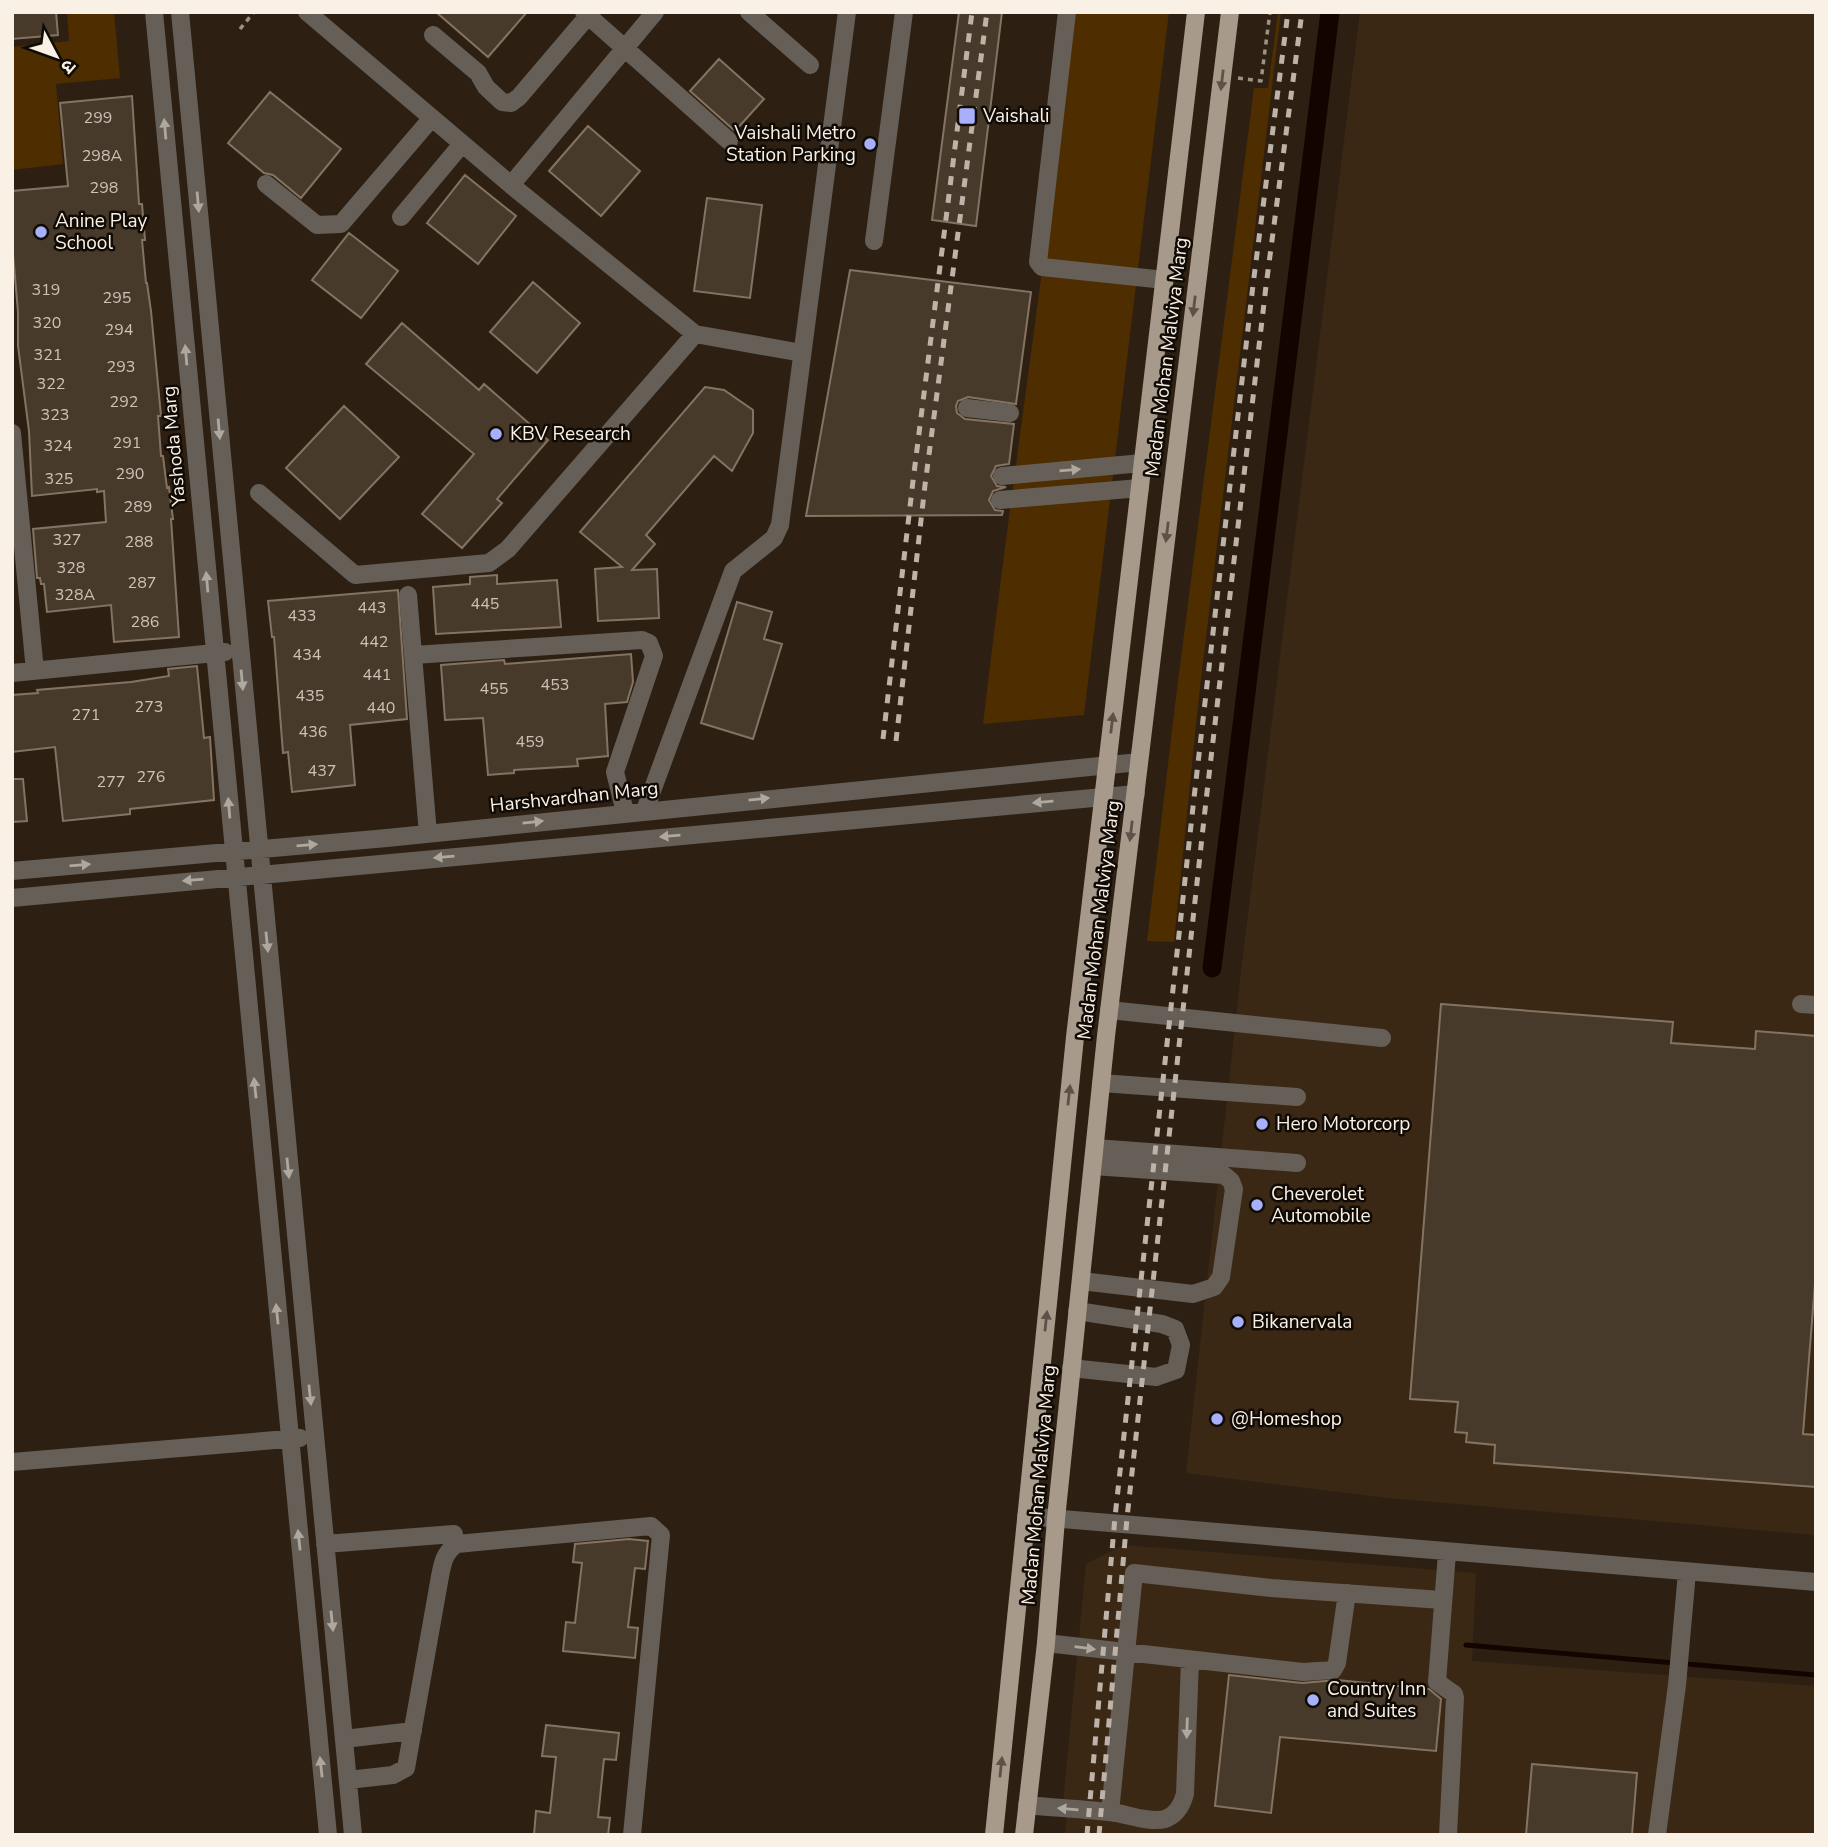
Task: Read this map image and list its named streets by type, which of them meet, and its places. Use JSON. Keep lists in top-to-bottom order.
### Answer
{
  "streets": {
    "main road": ["Madan Mohan Malviya Marg"],
    "street": ["Yashoda Marg", "Harshvardhan Marg"]
  },
  "crossings": [
    ["Madan Mohan Malviya Marg", "Harshvardhan Marg"],
    ["Yashoda Marg", "Harshvardhan Marg"]
  ],
  "places": {
    "transit": ["Vaishali"],
    "other": [
      "Vaishali Metro Station Parking",
      "Anine Play School",
      "KBV Research",
      "Hero Motorcorp",
      "Cheverolet Automobile",
      "Bikanervala",
      "@Homeshop",
      "Country Inn and Suites"
    ]
  },
  "house_numbers": [
    "299",
    "298A",
    "298",
    "319",
    "295",
    "320",
    "294",
    "321",
    "293",
    "322",
    "292",
    "323",
    "291",
    "324",
    "290",
    "325",
    "289",
    "327",
    "288",
    "328",
    "287",
    "328A",
    "445",
    "443",
    "433",
    "286",
    "442",
    "434",
    "441",
    "453",
    "455",
    "435",
    "273",
    "440",
    "271",
    "436",
    "459",
    "437",
    "276",
    "277"
  ],
  "north": "bottom right"
}
